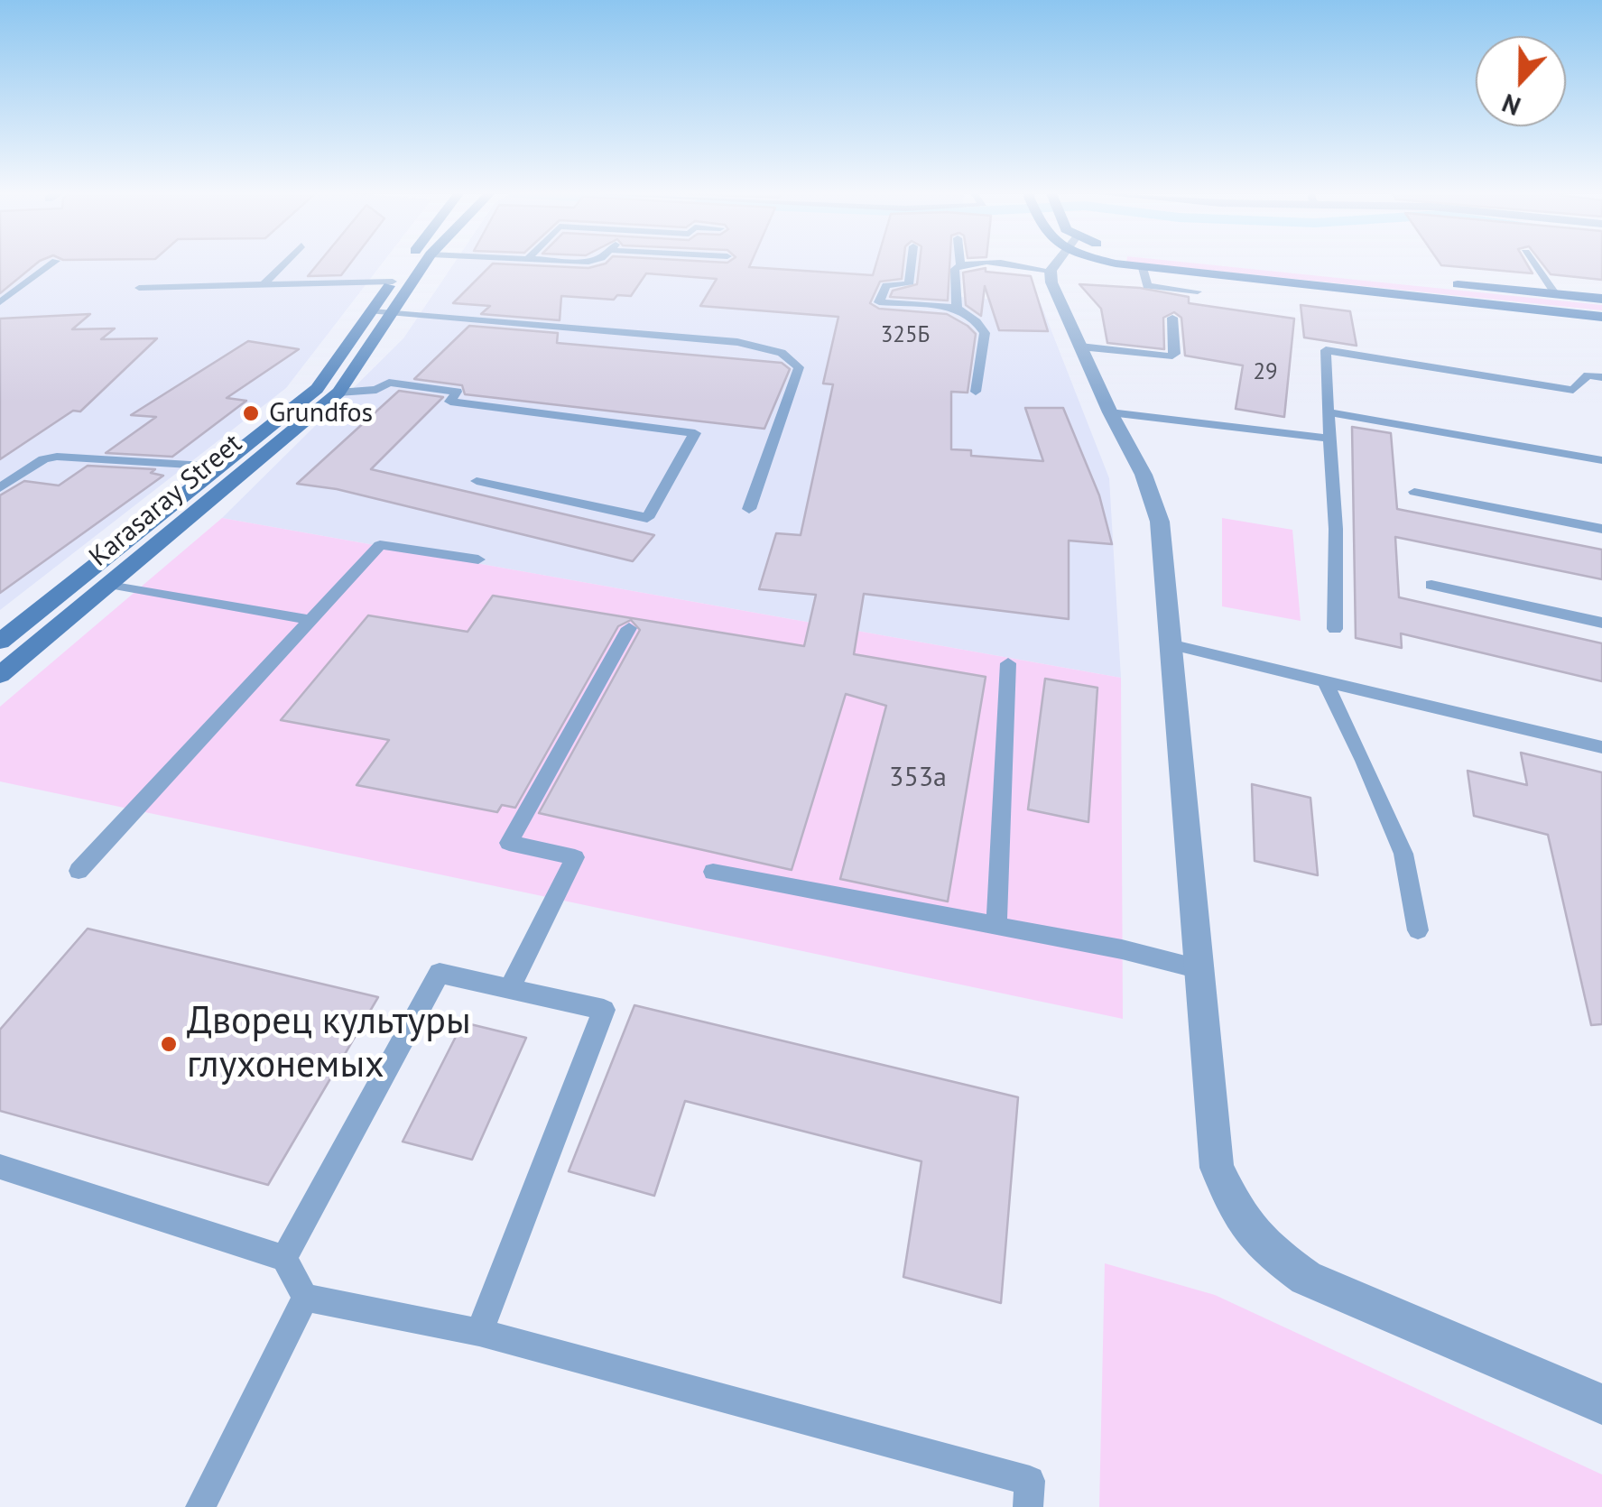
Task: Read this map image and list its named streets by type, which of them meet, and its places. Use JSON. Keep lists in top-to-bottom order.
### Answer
{
  "streets": {
    "main road": ["Karasaray Street"]
  },
  "places": ["Grundfos", "Дворец культуры глухонемых"],
  "house_numbers": ["325Б", "29", "353а"],
  "north": "bottom"
}
